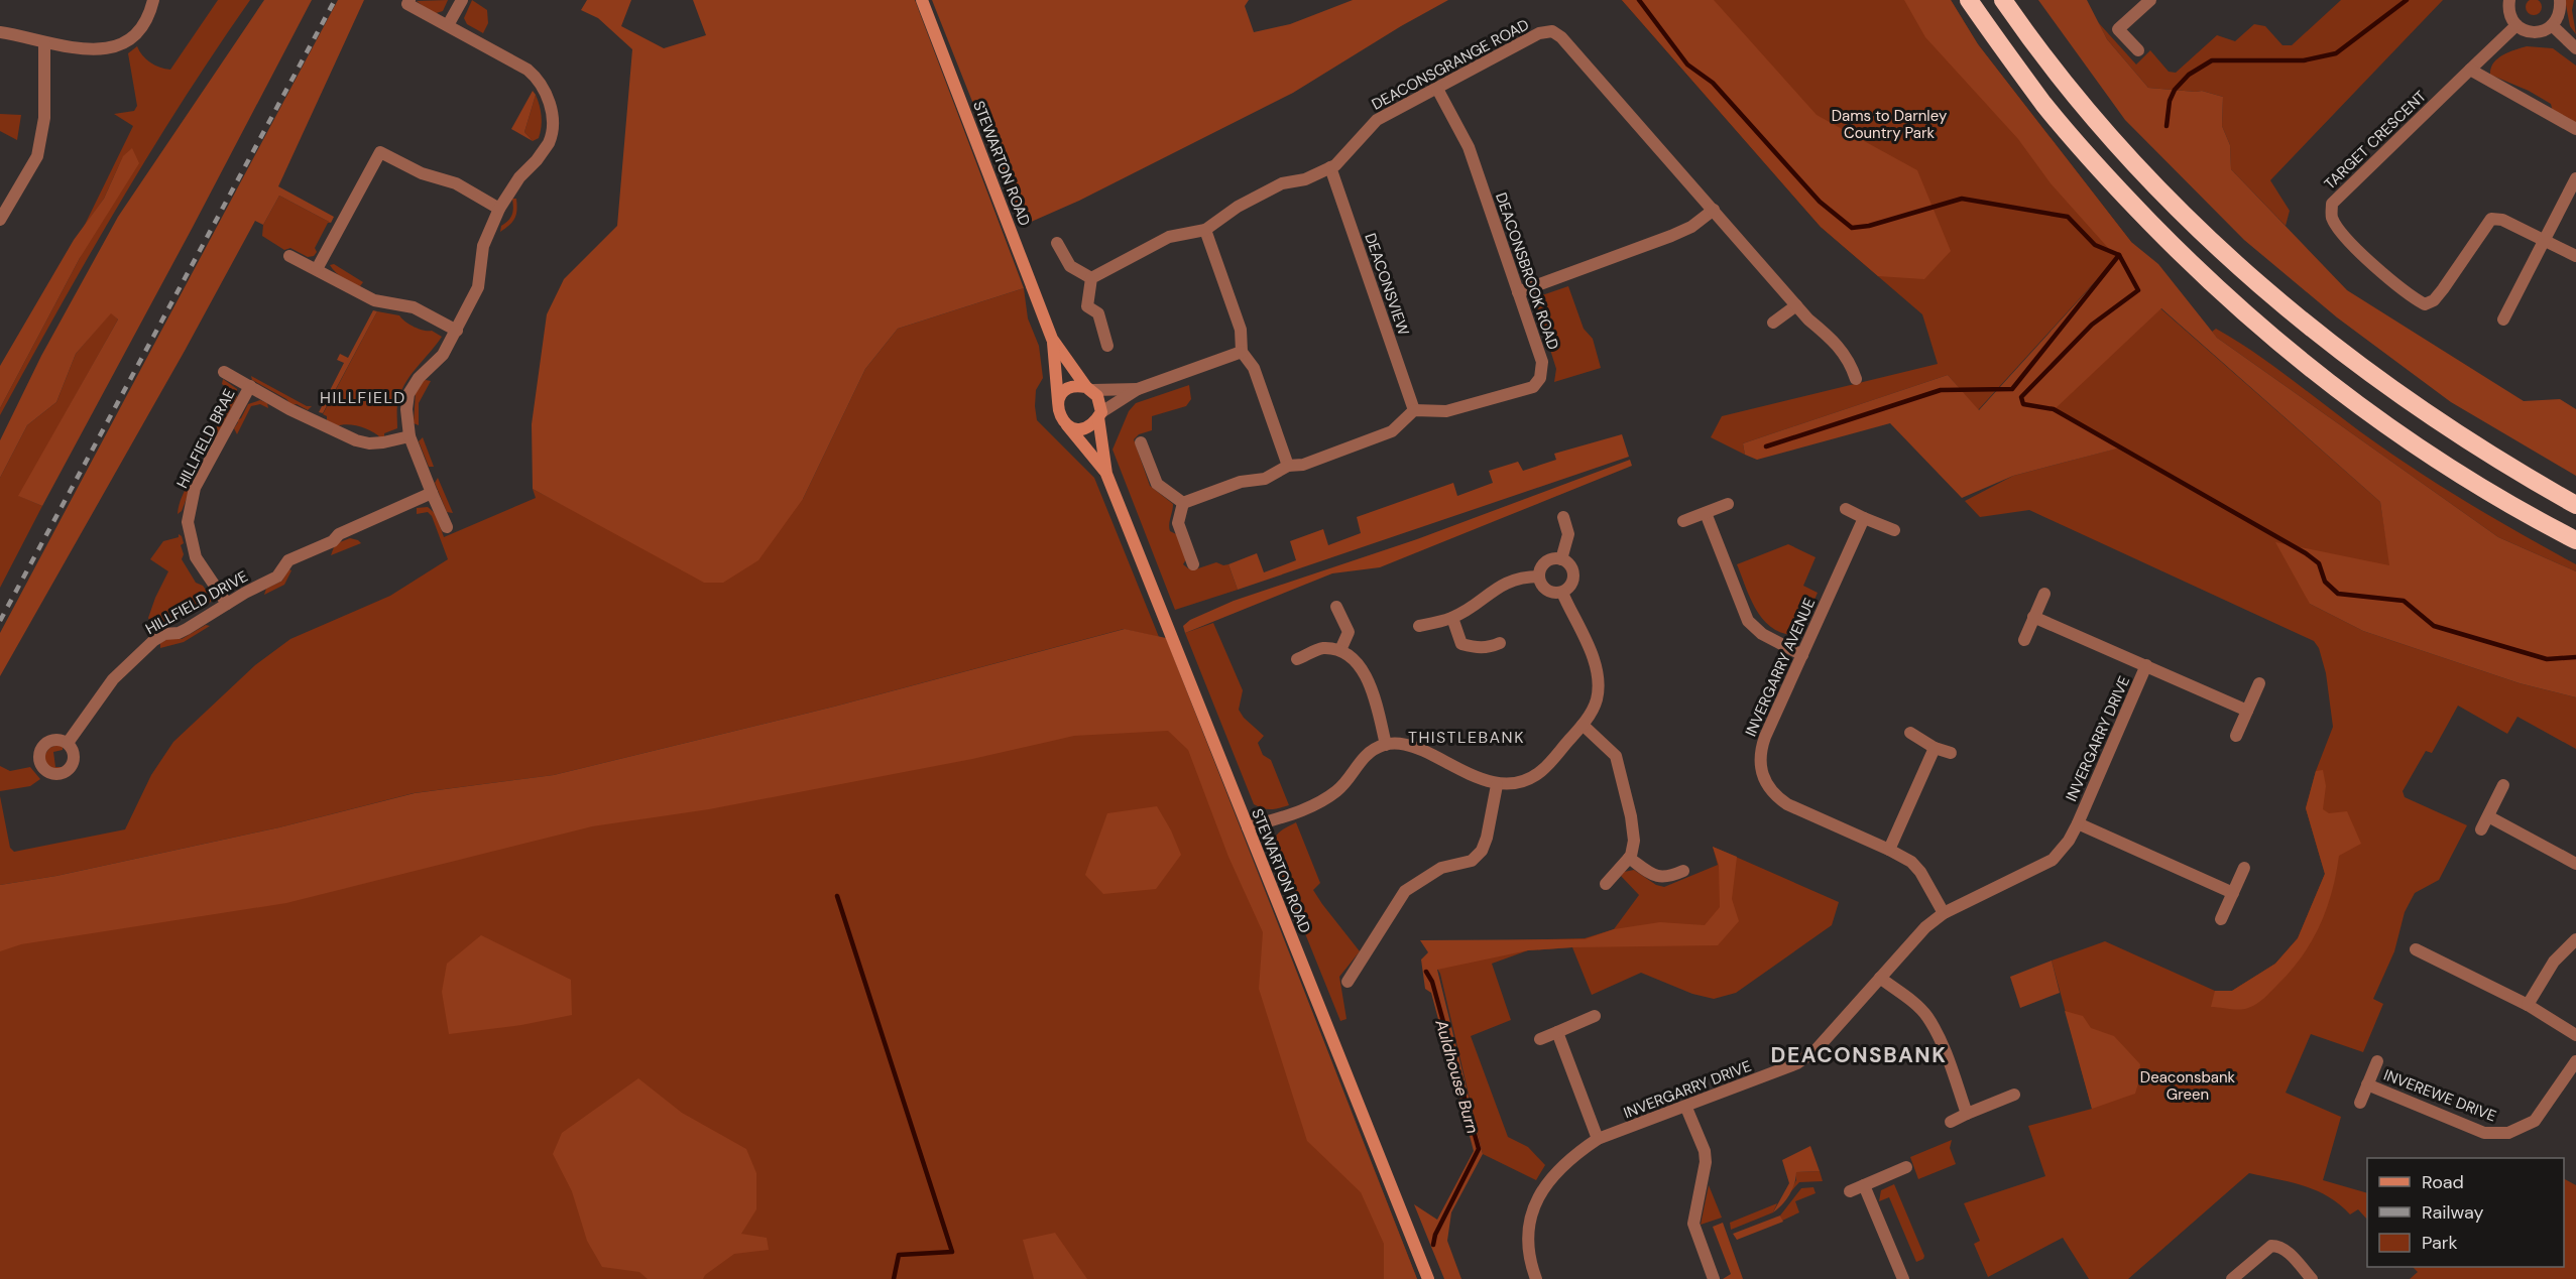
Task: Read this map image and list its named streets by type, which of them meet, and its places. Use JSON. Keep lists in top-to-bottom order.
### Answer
{
  "streets": {
    "main road": ["STEWARTON ROAD"],
    "street": [
      "DEACONSGRANGE ROAD",
      "TARGET CRESCENT",
      "DEACONSBROOK ROAD",
      "DEACONSVIEW",
      "HILLFIELD BRAE",
      "HILLFIELD DRIVE",
      "INVERGARRY AVENUE",
      "INVERGARRY DRIVE",
      "INVEREWE DRIVE"
    ]
  },
  "crossings": [
    ["DEACONSGRANGE ROAD", "DEACONSBROOK ROAD"],
    ["DEACONSGRANGE ROAD", "DEACONSVIEW"],
    ["DEACONSBROOK ROAD", "DEACONSVIEW"],
    ["HILLFIELD BRAE", "HILLFIELD DRIVE"],
    ["INVERGARRY AVENUE", "INVERGARRY DRIVE"]
  ],
  "districts": ["HILLFIELD", "THISTLEBANK", "DEACONSBANK"],
  "water": ["Auldhouse Burn"],
  "parks": ["Dams to Darnley Country Park", "Deaconsbank Green"],
  "legend": ["Road", "Railway", "Park"]
}
